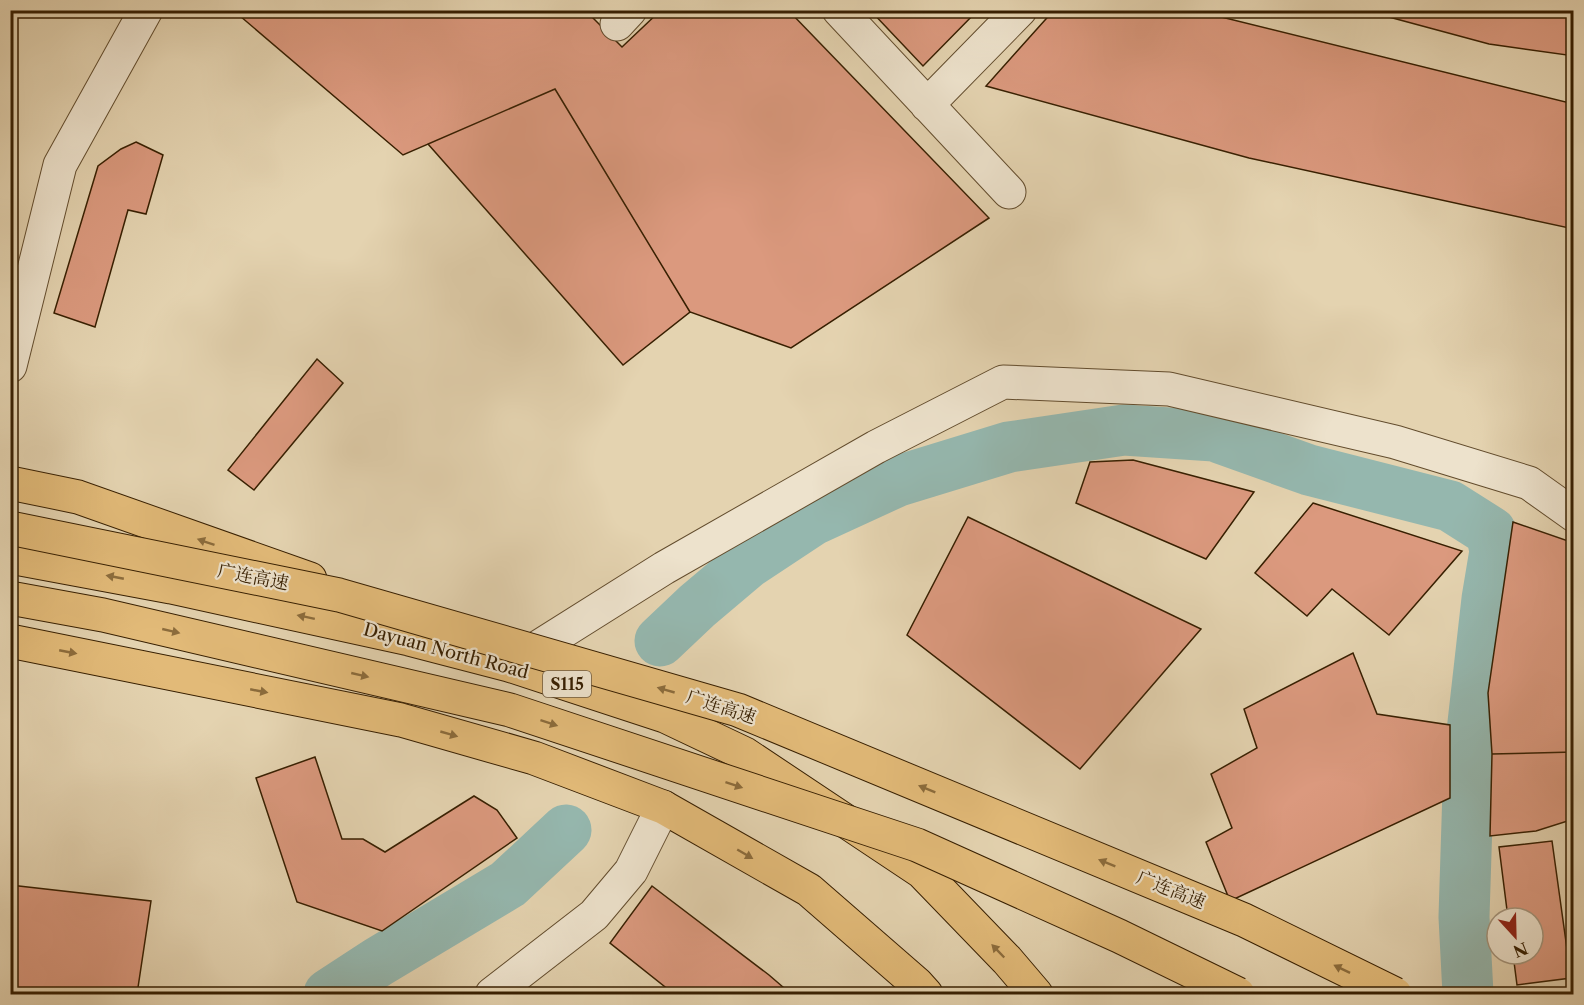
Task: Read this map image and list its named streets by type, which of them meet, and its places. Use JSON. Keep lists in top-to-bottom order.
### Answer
{
  "streets": {
    "main road": ["广连高速", "Dayuan North Road", "S115"]
  },
  "north": "bottom"
}
